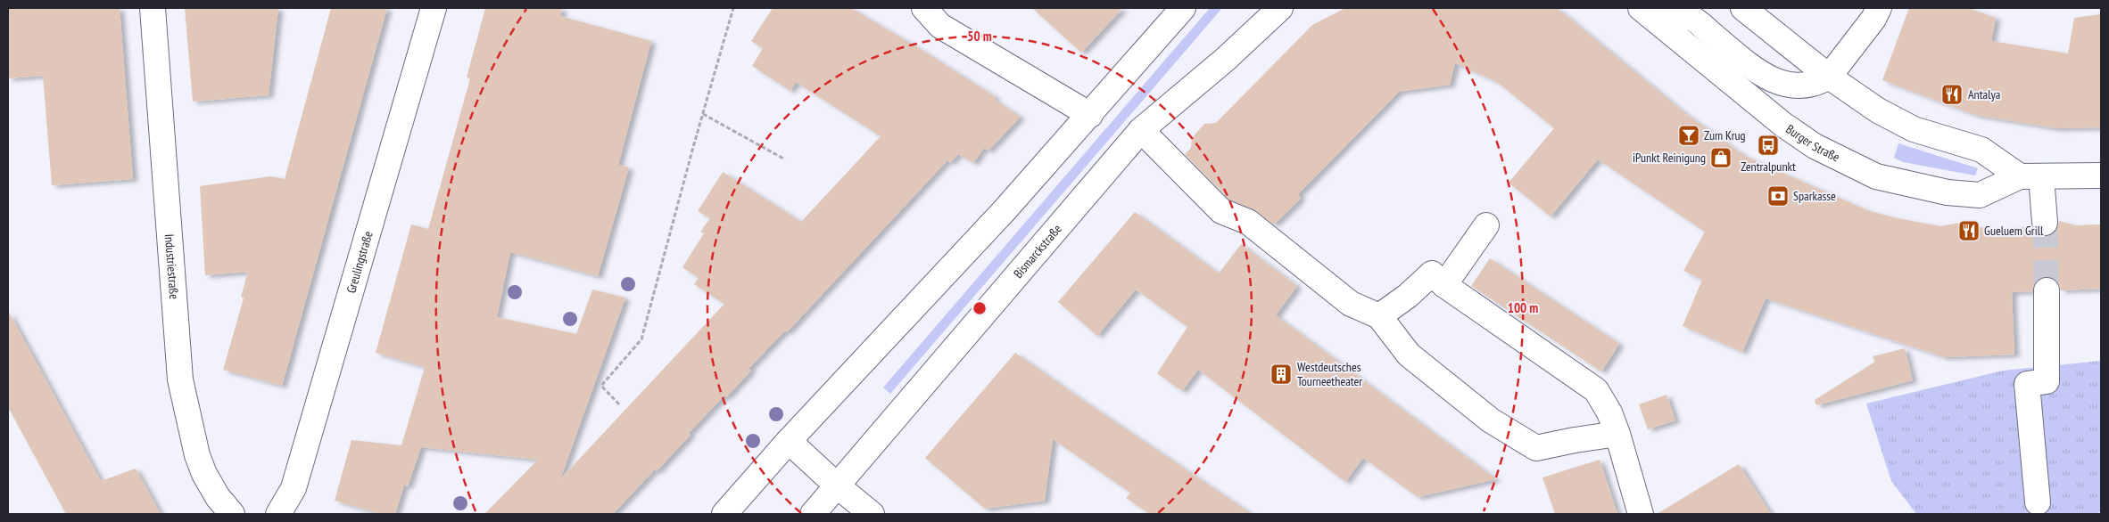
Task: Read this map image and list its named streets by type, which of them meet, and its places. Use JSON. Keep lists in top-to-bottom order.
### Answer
{
  "streets": {
    "main road": [
      "Burger Straße",
      "Bismarckstraße",
      "Greulingstraße",
      "Industriestraße"
    ]
  },
  "places": {
    "restaurant": ["Antalya", "Gueluem Grill"],
    "bar": ["Zum Krug"],
    "bus stop": ["Zentralpunkt"],
    "shop": ["iPunkt Reinigung"],
    "bank": ["Sparkasse"],
    "building": ["Westdeutsches Tourneetheater"]
  },
  "rings": ["50 m", "100 m"]
}
